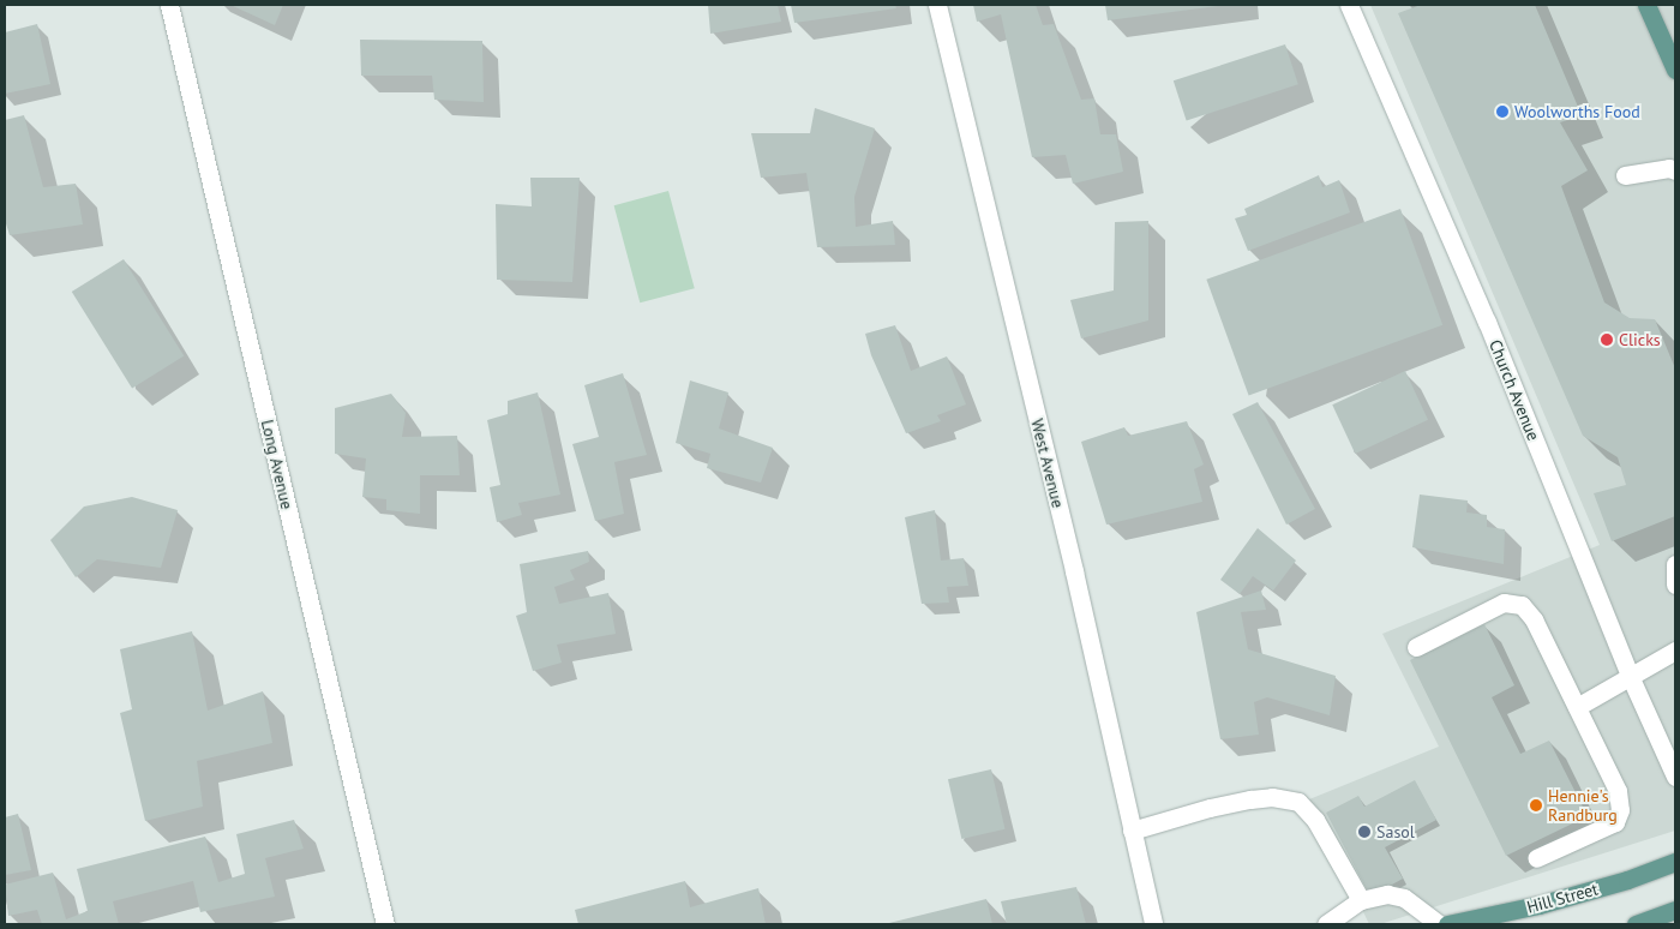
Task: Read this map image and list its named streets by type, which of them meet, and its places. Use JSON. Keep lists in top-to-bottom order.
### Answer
{
  "streets": {
    "main road": ["Hill Street"],
    "street": ["Church Avenue", "West Avenue", "Long Avenue"]
  },
  "places": [
    "Woolworths Food",
    "Clicks",
    "Hennie's Randburg",
    "Sasol"
  ]
}
